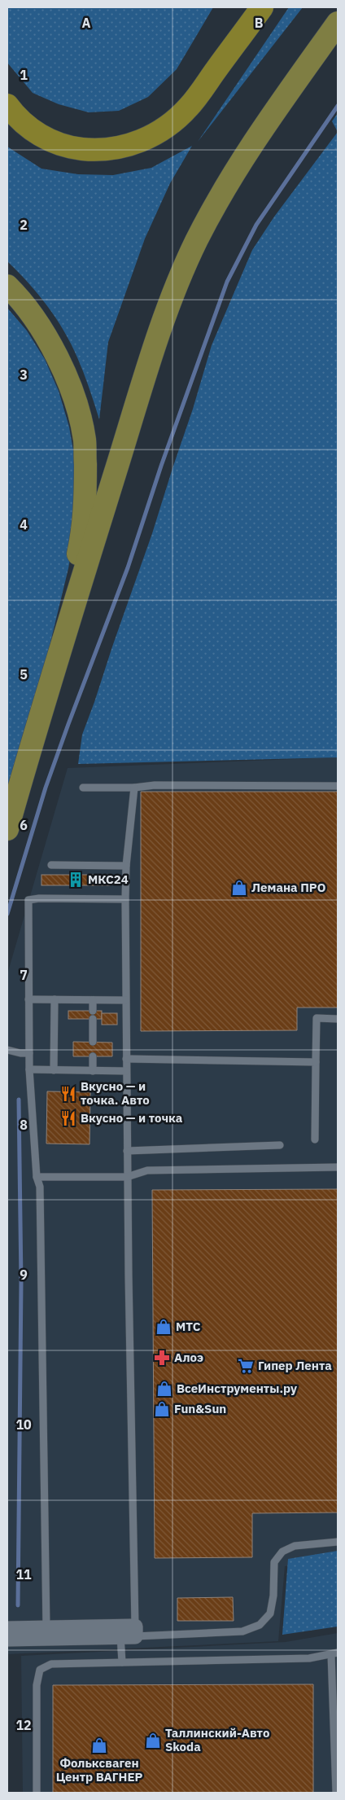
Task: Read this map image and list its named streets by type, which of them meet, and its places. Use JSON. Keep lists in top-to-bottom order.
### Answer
{
  "places": {
    "building": ["МКС24"],
    "shop": [
      "Лемана ПРО",
      "МТС",
      "ВсеИнструменты.ру",
      "Fun&Sun",
      "Таллинский-Авто Skoda",
      "Фольксваген Центр ВАГНЕР"
    ],
    "restaurant": ["Вкусно — и точка. Авто", "Вкусно — и точка"],
    "pharmacy": ["Алоэ"],
    "supermarket": ["Гипер Лента"]
  },
  "grid": {
    "columns": ["A", "B"],
    "rows": [
      "1",
      "2",
      "3",
      "4",
      "5",
      "6",
      "7",
      "8",
      "9",
      "10",
      "11",
      "12"
    ]
  }
}
